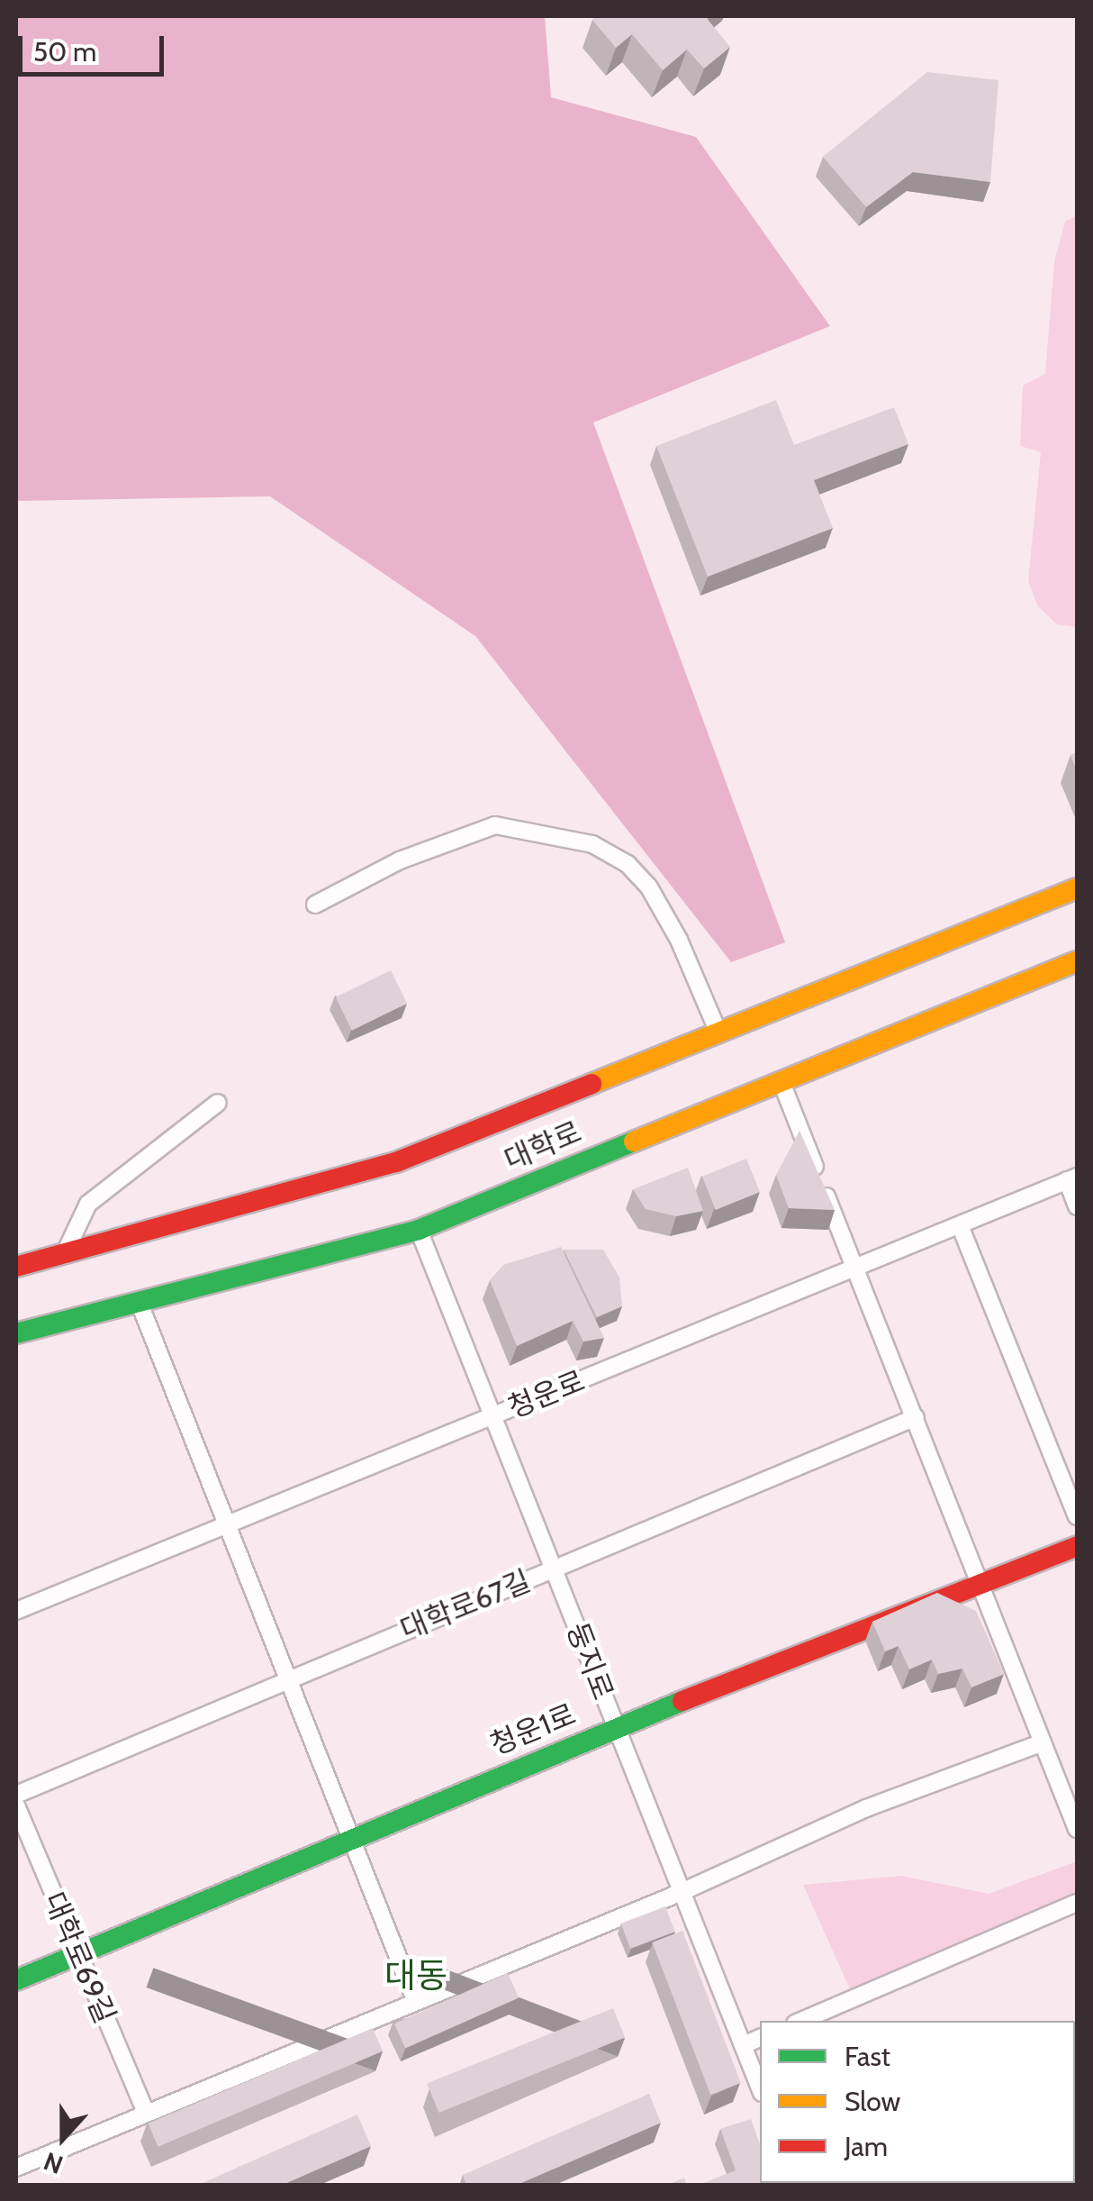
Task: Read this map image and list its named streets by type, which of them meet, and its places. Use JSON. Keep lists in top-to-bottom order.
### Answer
{
  "streets": {
    "main road": ["대학로", "청운1로"],
    "street": [
      "청운로",
      "대학로67길",
      "둥지로",
      "대학로69길"
    ]
  },
  "crossings": [
    ["대학로", "둥지로"],
    ["청운로", "둥지로"],
    ["대학로67길", "둥지로"],
    ["둥지로", "청운1로"],
    ["청운1로", "대학로69길"]
  ],
  "districts": ["대동"],
  "legend": ["Fast", "Slow", "Jam"],
  "scale_bar": "50 m",
  "north": "bottom"
}
